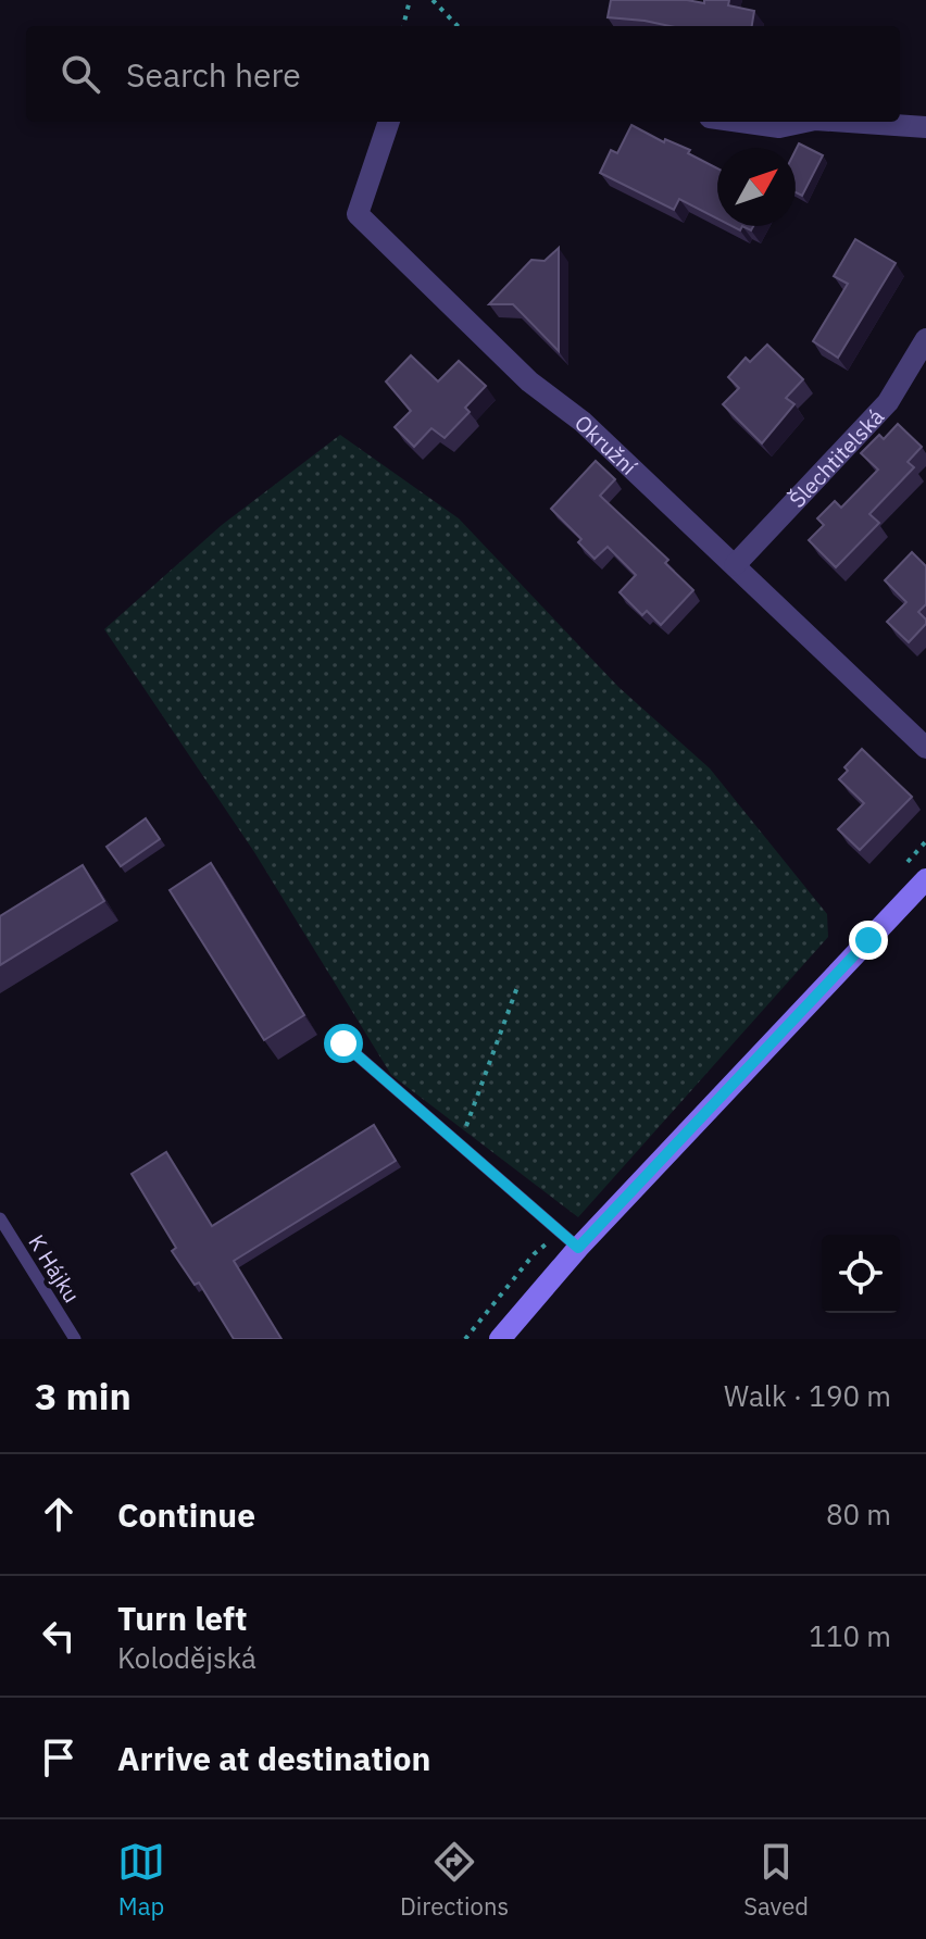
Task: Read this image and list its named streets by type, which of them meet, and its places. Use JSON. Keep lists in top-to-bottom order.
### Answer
{
  "streets": {
    "street": ["Okružní", "Šlechtitelská"],
    "lane": ["K Hájku"]
  },
  "crossings": [
    ["Okružní", "Šlechtitelská"]
  ],
  "north": "top right",
  "page": {
    "search": "Search here",
    "heading": ["3 min", "Walk · 190 m"],
    "list": [
      ["Continue", "80 m"],
      ["Turn left", "Kolodějská", "110 m"],
      "Arrive at destination"
    ],
    "nav": ["Map", "Directions", "Saved"]
  }
}
